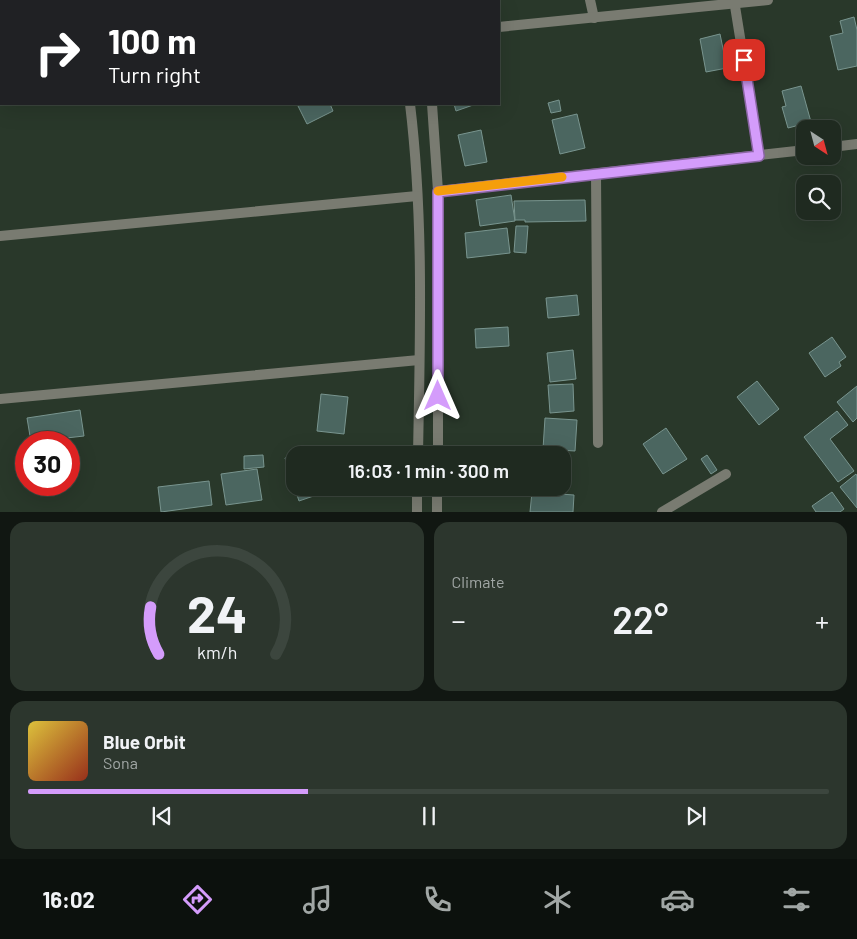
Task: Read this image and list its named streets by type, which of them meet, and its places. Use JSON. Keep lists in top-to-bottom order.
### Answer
{
  "north": "bottom right",
  "page": {
    "turn": ["100 m", "Turn right"],
    "limit": "30",
    "trip": "16:03 · 1 min · 300 m",
    "tile": "Climate",
    "heat": ["−", "22°", "+"],
    "song": ["Blue Orbit", "Sona"],
    "tabs": "16:02",
    "gauge": ["24", "km/h"]
  }
}
